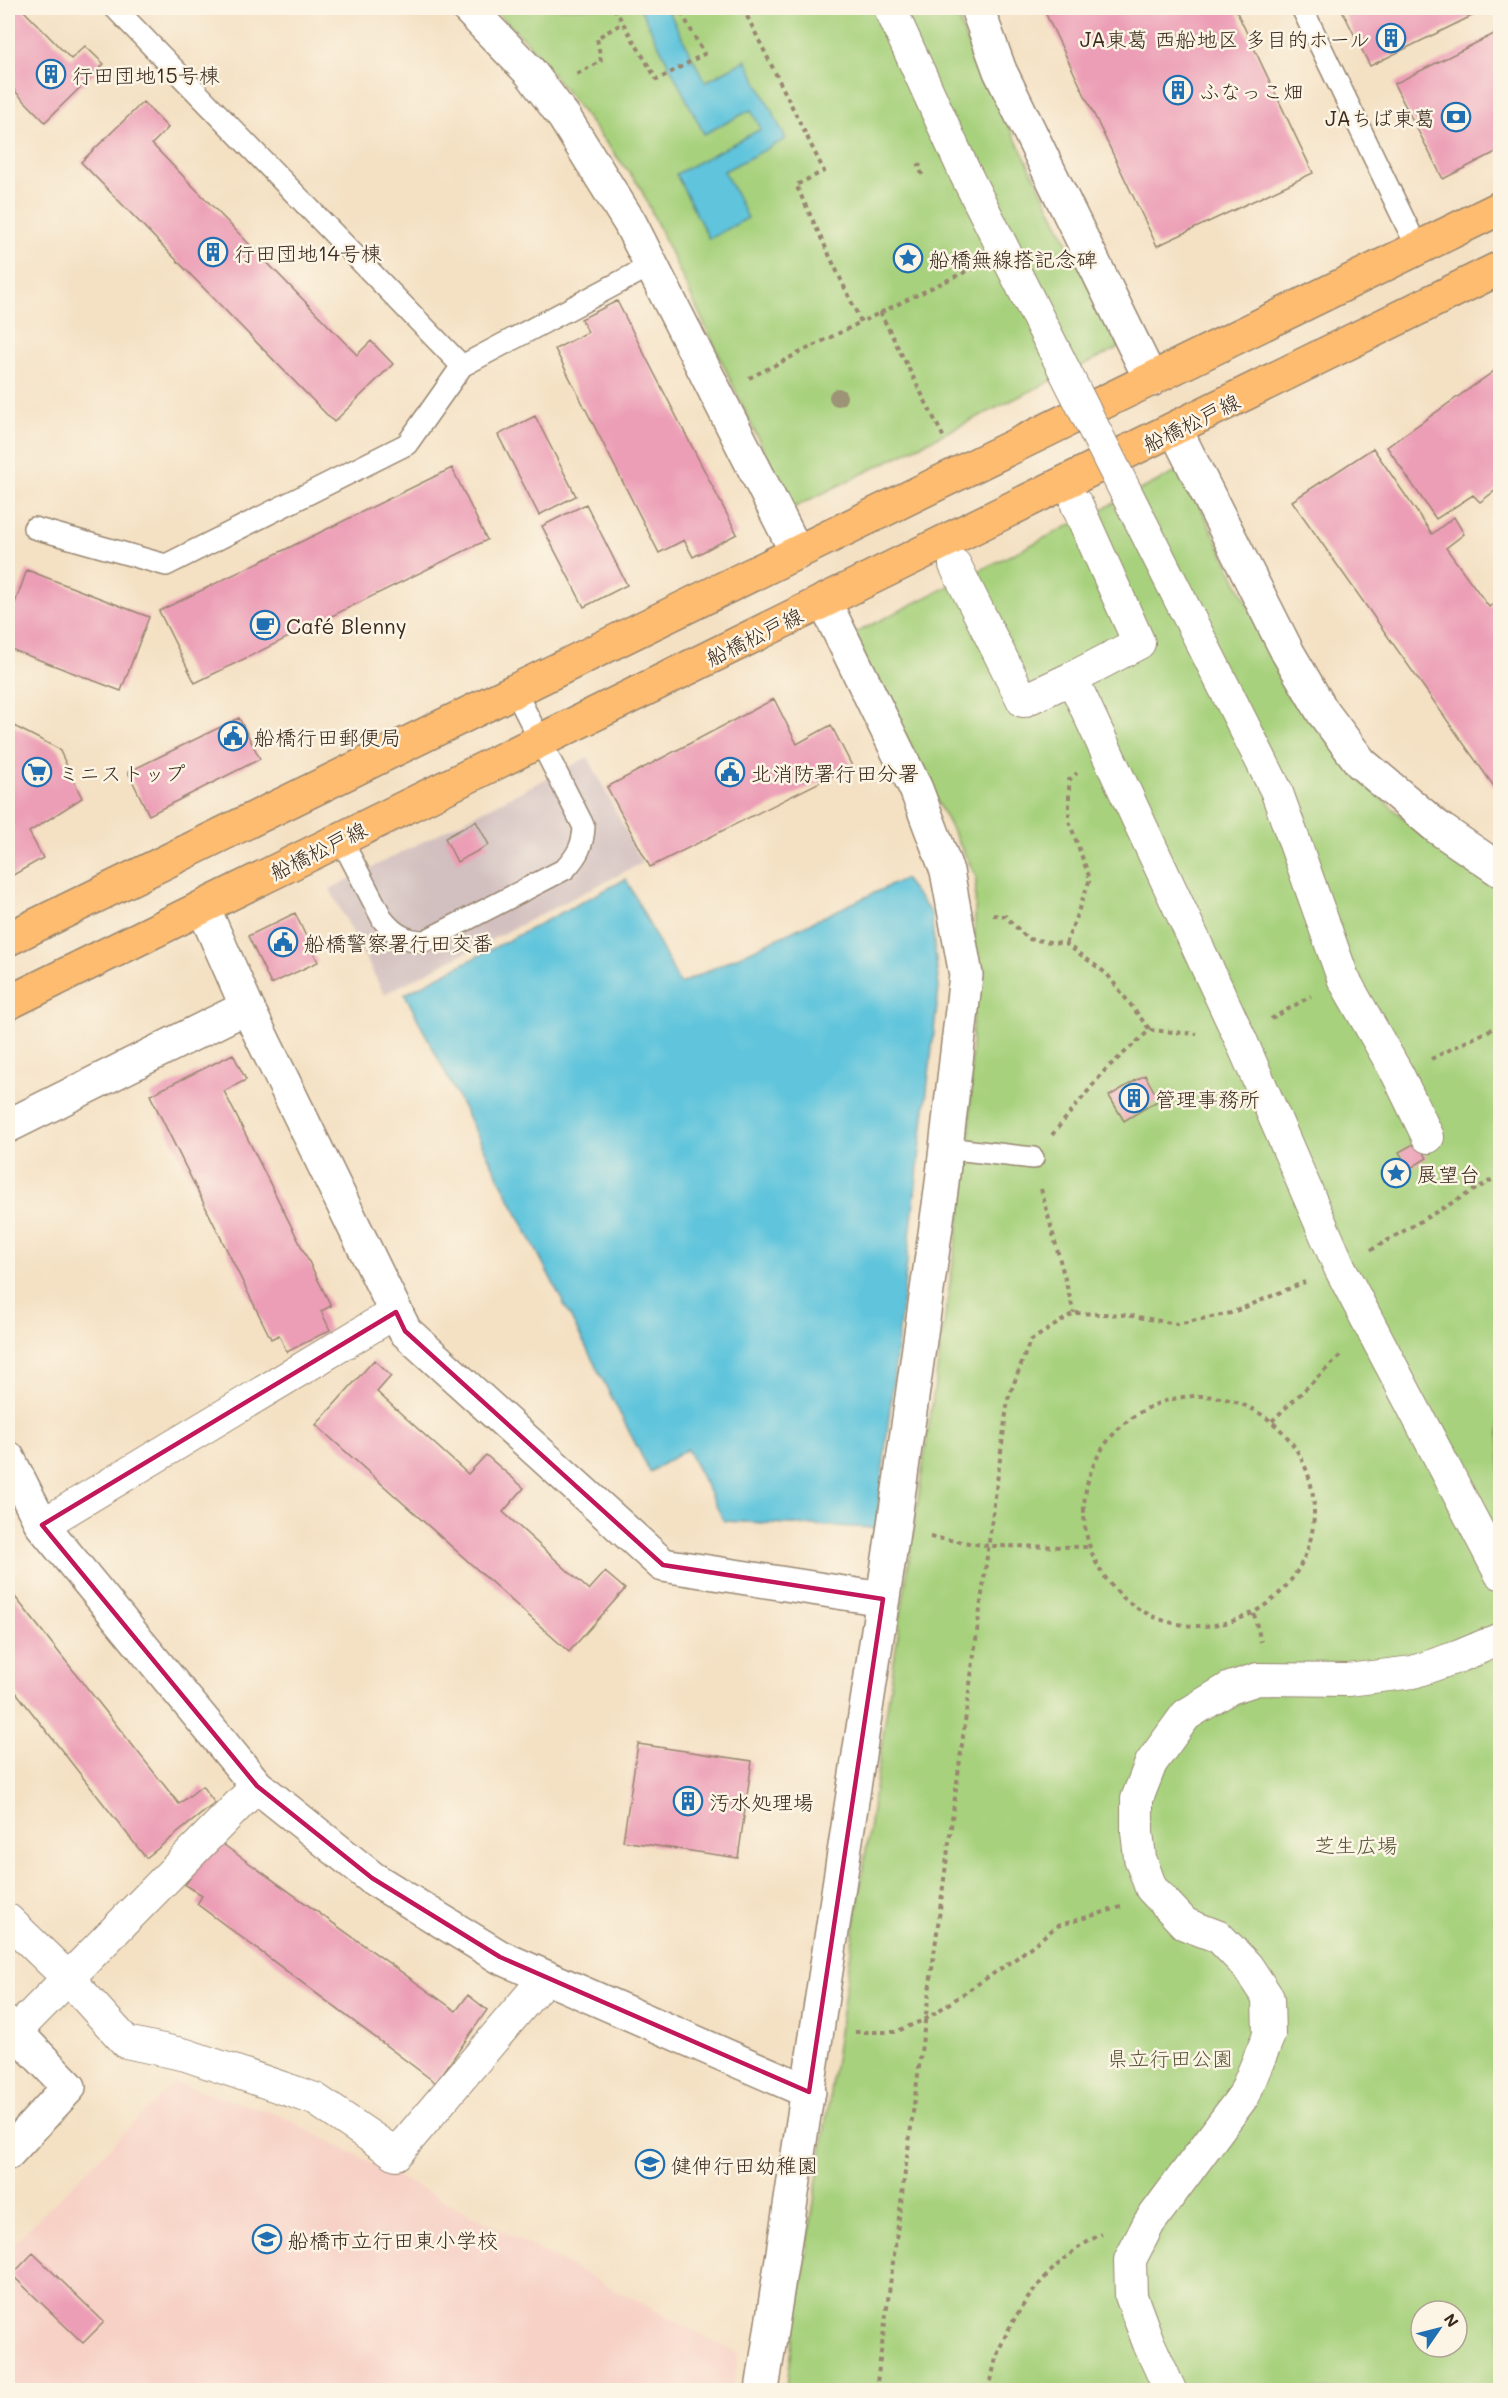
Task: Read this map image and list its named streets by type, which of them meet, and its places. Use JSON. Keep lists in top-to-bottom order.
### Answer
{
  "streets": {
    "main road": ["船橋松戸線"]
  },
  "parks": ["芝生広場", "県立行田公園"],
  "places": {
    "building": [
      "JA東葛 西船地区 多目的ホール",
      "行田団地15号棟",
      "ふなっこ畑",
      "行田団地14号棟",
      "管理事務所",
      "汚水処理場"
    ],
    "bank": ["JAちば東葛"],
    "place": ["船橋無線搭記念碑", "展望台"],
    "cafe": ["Café Blenny"],
    "public building": ["船橋行田郵便局", "北消防署行田分署", "船橋警察署行田交番"],
    "supermarket": ["ミニストップ"],
    "school or university": ["健伸行田幼稚園", "船橋市立行田東小学校"]
  },
  "north": "top right"
}
